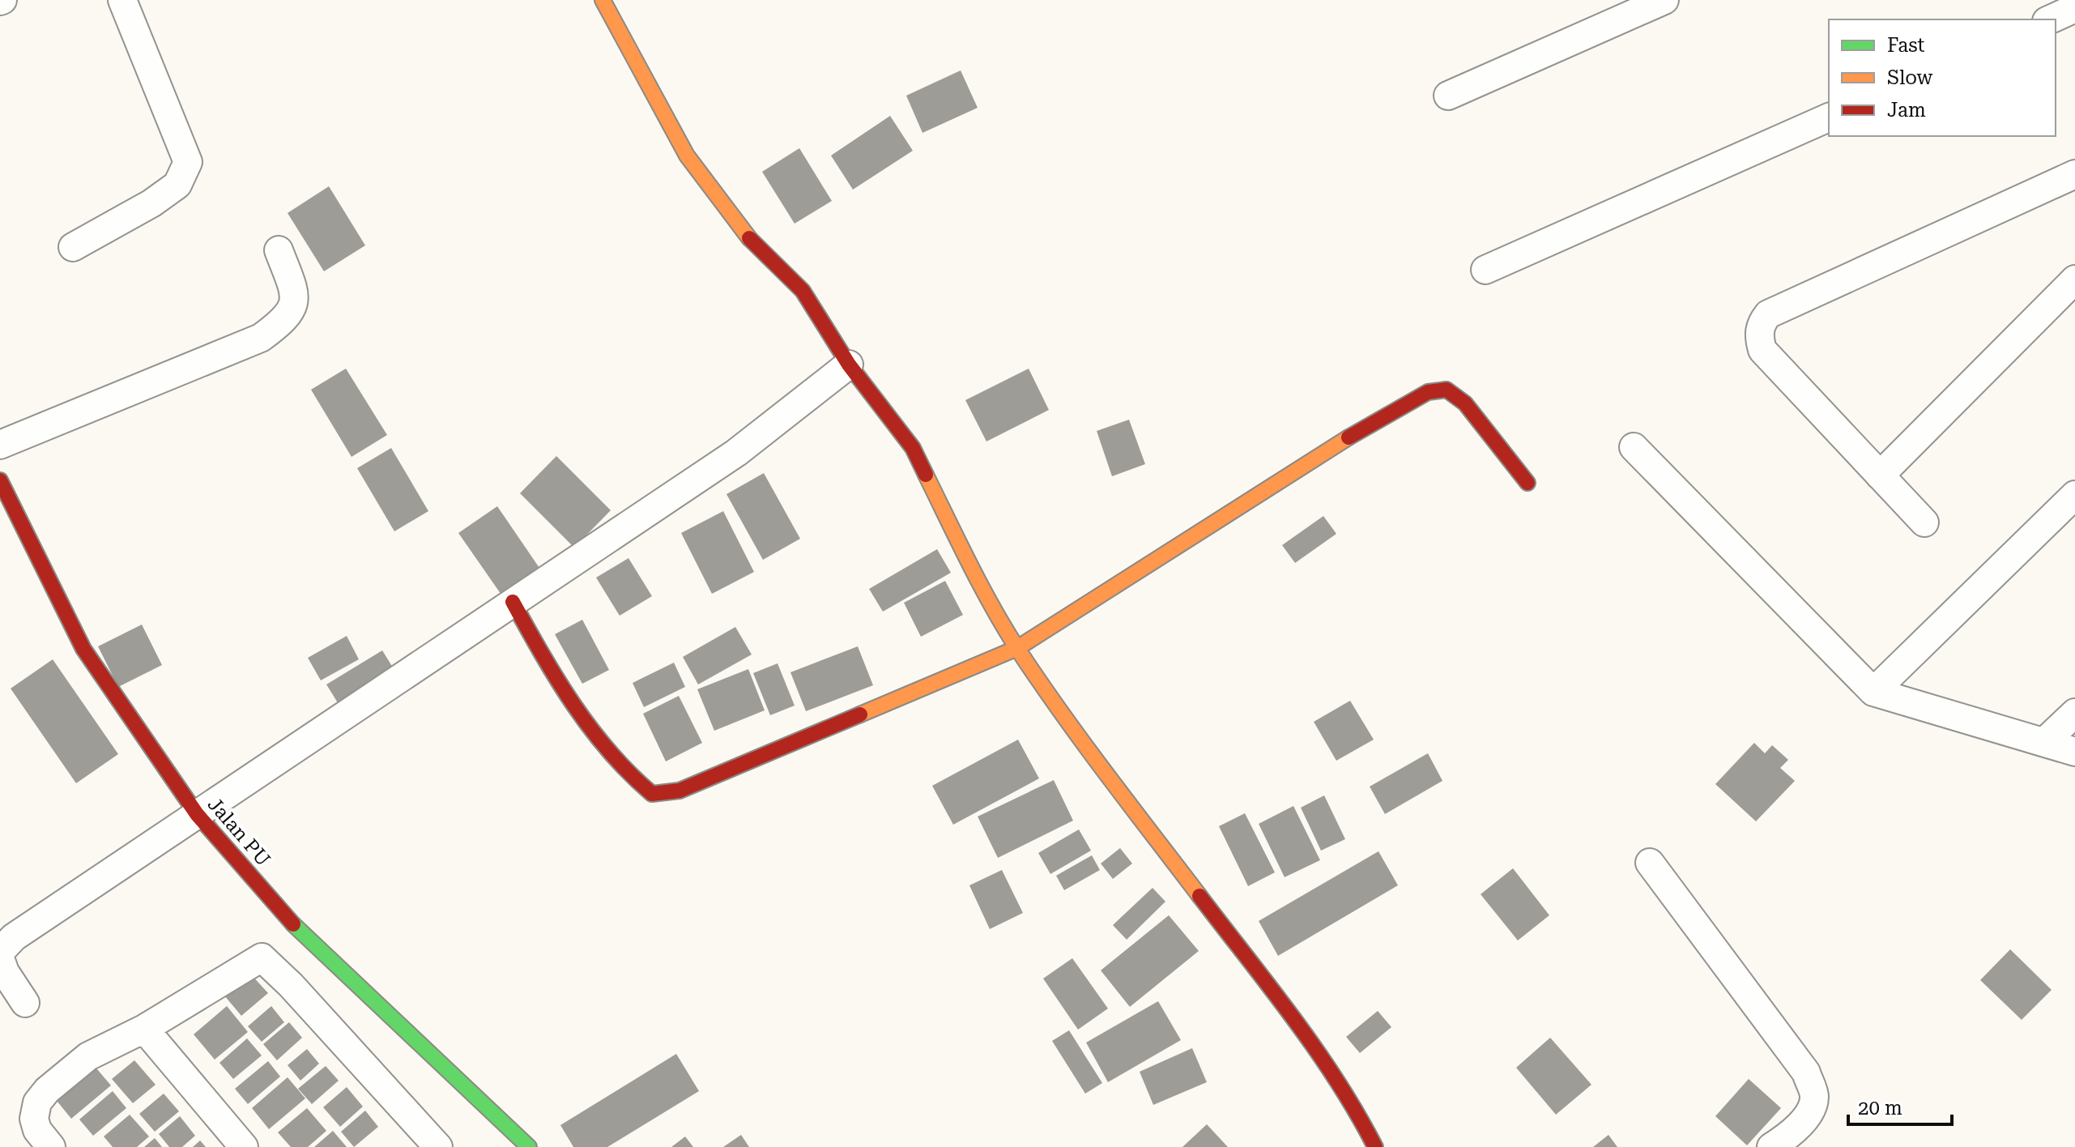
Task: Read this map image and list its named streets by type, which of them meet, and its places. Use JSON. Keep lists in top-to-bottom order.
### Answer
{
  "streets": {
    "street": ["Jalan PU"]
  },
  "legend": ["Fast", "Slow", "Jam"],
  "scale_bar": "20 m"
}
